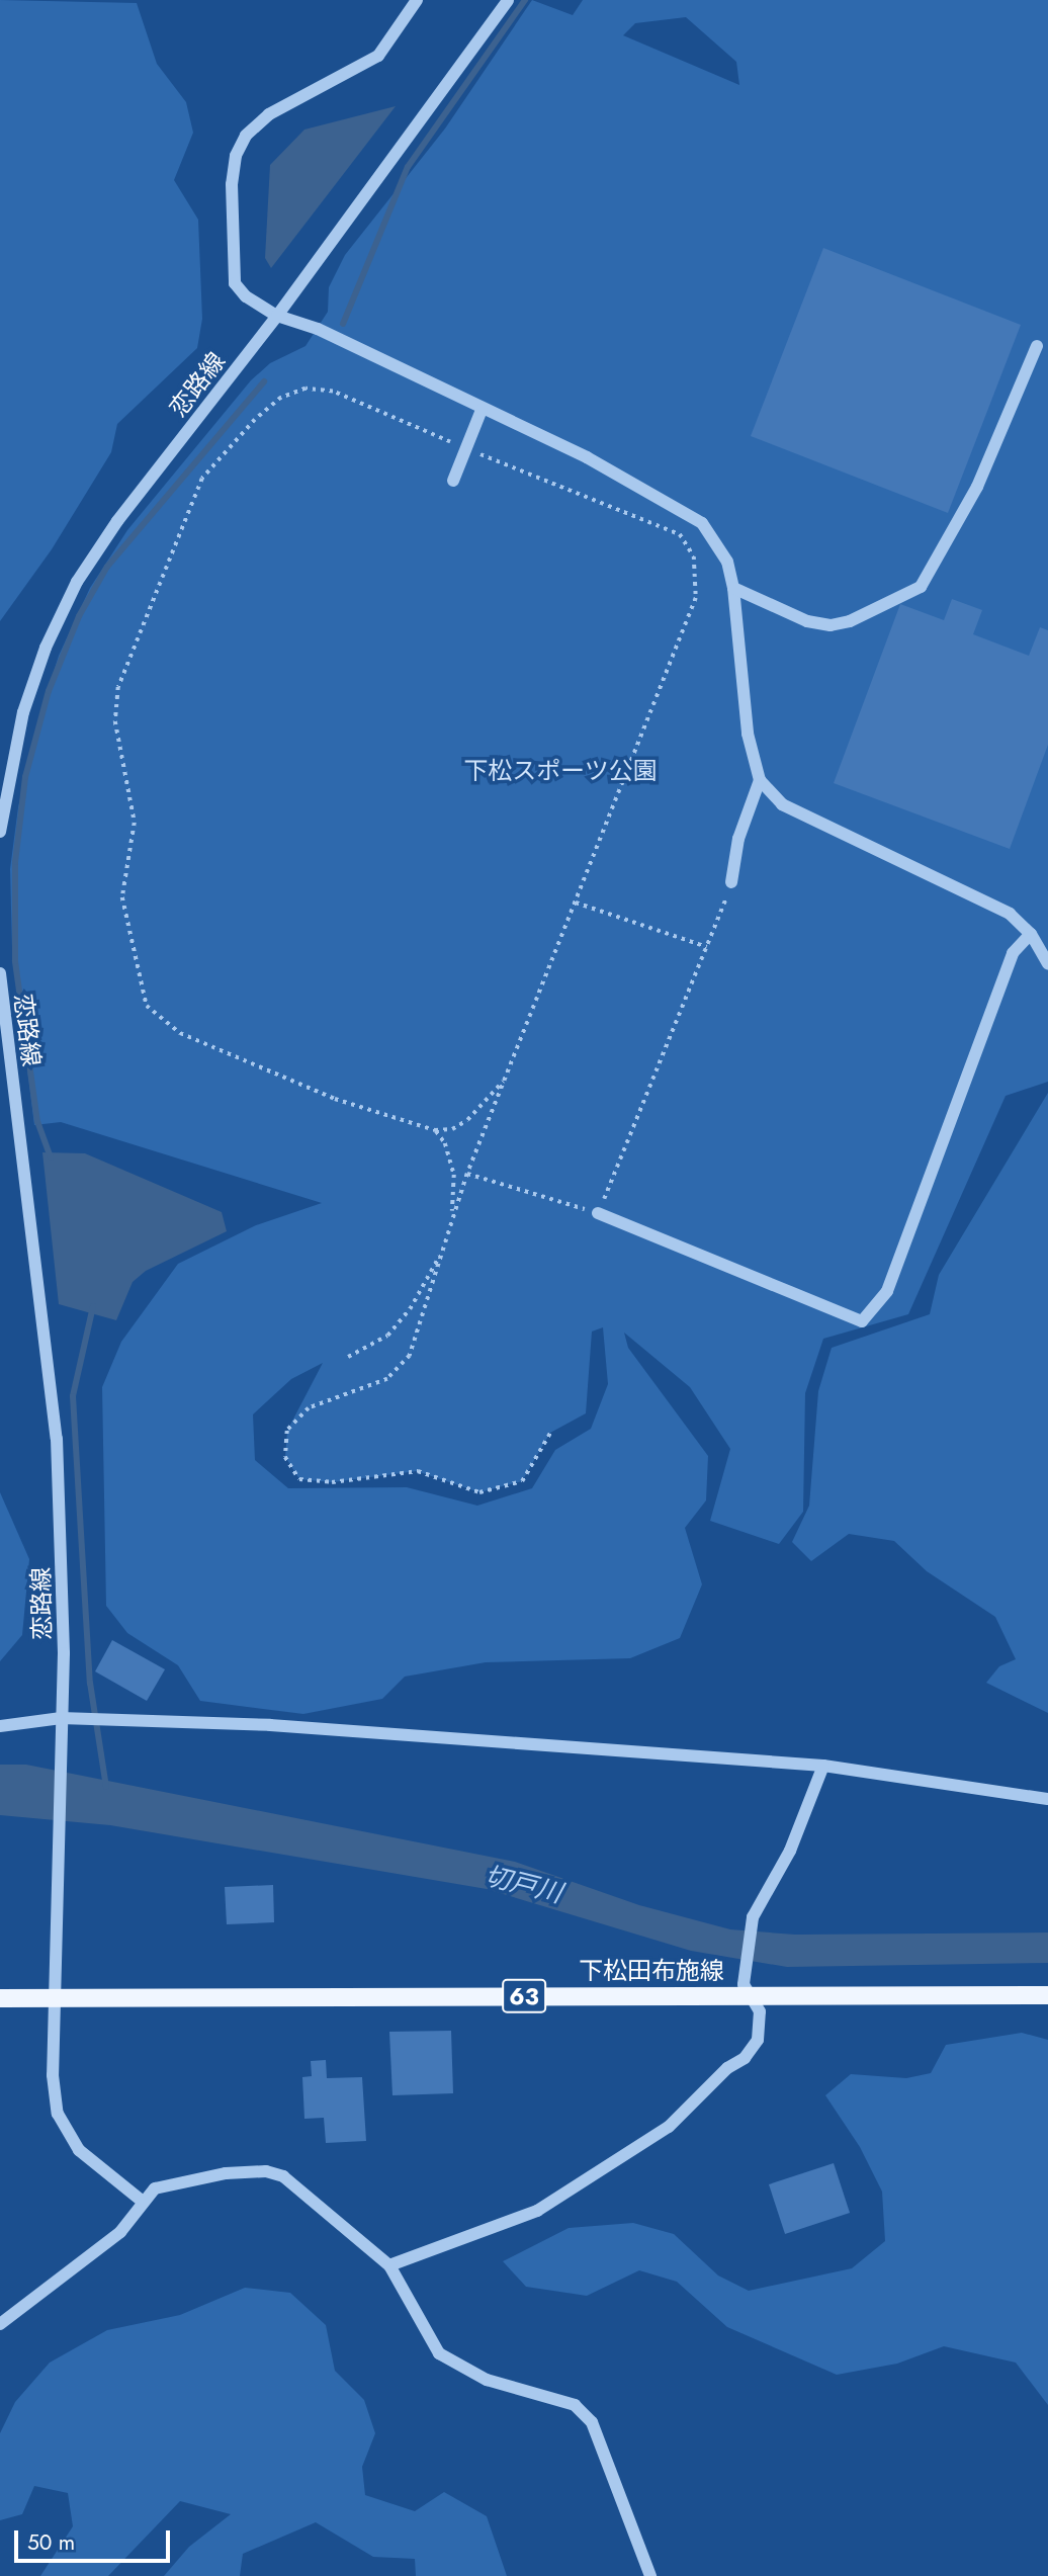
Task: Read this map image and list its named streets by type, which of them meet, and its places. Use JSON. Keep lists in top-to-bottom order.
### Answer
{
  "streets": {
    "main road": ["下松田布施線", "63"],
    "street": ["恋路線"]
  },
  "crossings": [
    ["恋路線", "下松田布施線"]
  ],
  "water": ["切戸川"],
  "parks": ["下松スポーツ公園"],
  "scale_bar": "50 m"
}
